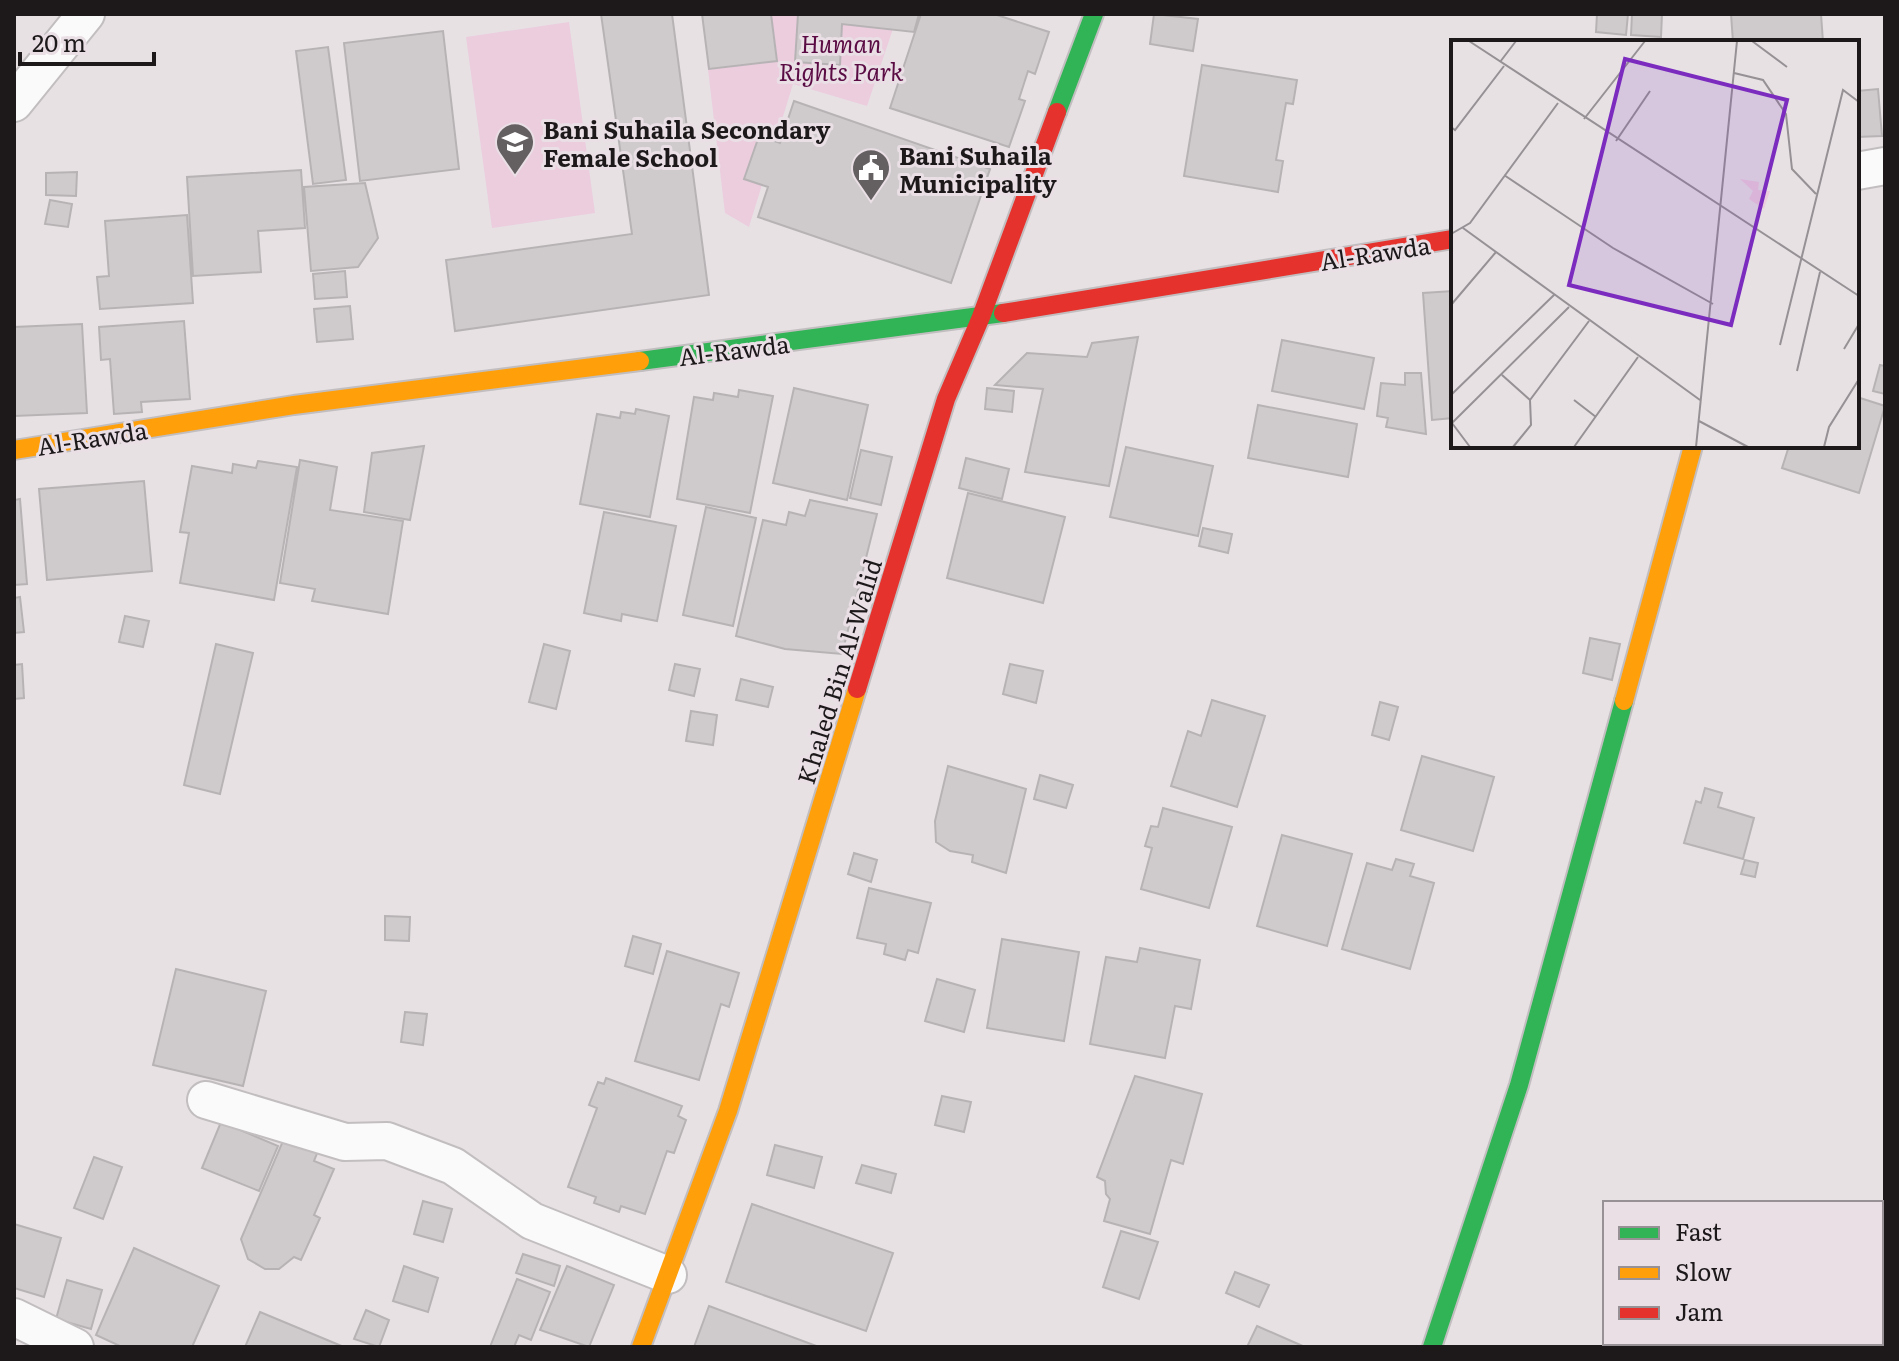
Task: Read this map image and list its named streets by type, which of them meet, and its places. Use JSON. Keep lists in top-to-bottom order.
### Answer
{
  "streets": {
    "street": ["Al-Rawda", "Khaled Bin Al-Walid"]
  },
  "crossings": [
    ["Al-Rawda", "Khaled Bin Al-Walid"]
  ],
  "parks": ["Human Rights Park"],
  "places": {
    "school or university": ["Bani Suhaila Secondary Female School"],
    "public building": ["Bani Suhaila Municipality"]
  },
  "legend": ["Fast", "Slow", "Jam"],
  "scale_bar": "20 m"
}
